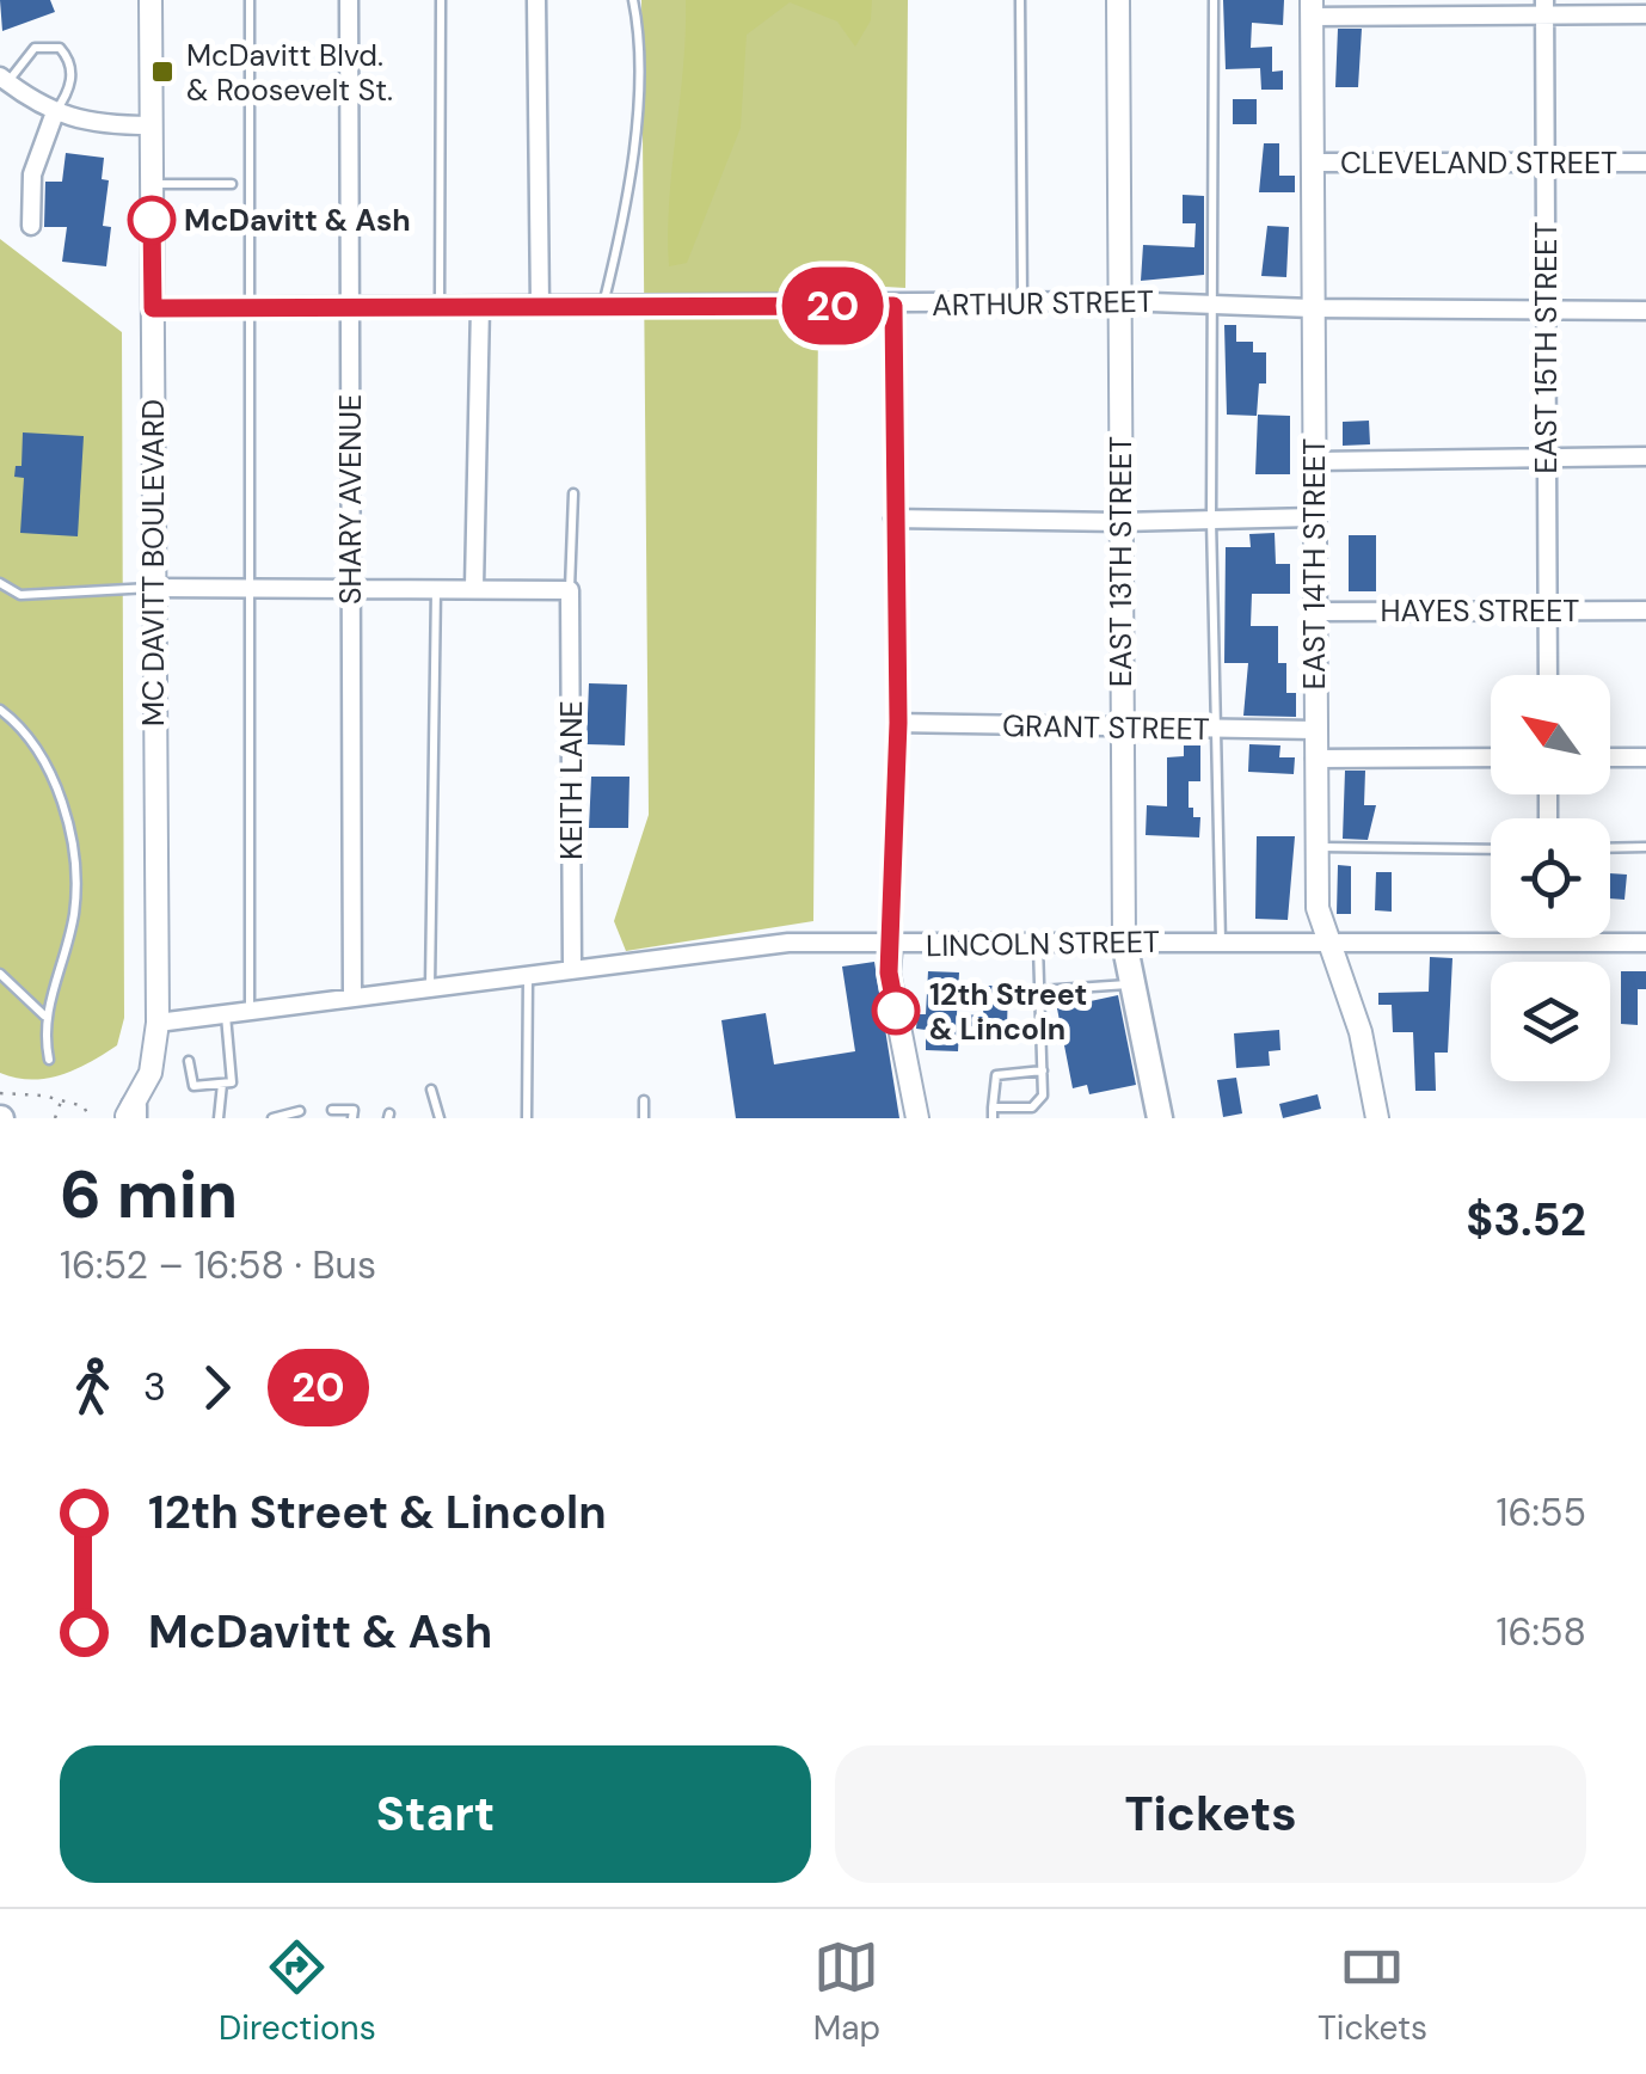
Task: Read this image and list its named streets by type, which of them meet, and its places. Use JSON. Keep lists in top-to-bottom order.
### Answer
{
  "streets": {
    "main road": ["EAST 13TH STREET"],
    "street": [
      "CLEVELAND STREET",
      "ARTHUR STREET",
      "EAST 15TH STREET",
      "SHARY AVENUE",
      "MC DAVITT BOULEVARD",
      "EAST 14TH STREET",
      "HAYES STREET",
      "GRANT STREET",
      "KEITH LANE",
      "LINCOLN STREET"
    ]
  },
  "crossings": [
    ["CLEVELAND STREET", "EAST 15TH STREET"],
    ["CLEVELAND STREET", "EAST 14TH STREET"],
    ["ARTHUR STREET", "EAST 15TH STREET"],
    ["ARTHUR STREET", "SHARY AVENUE"],
    ["ARTHUR STREET", "EAST 13TH STREET"],
    ["ARTHUR STREET", "MC DAVITT BOULEVARD"],
    ["ARTHUR STREET", "EAST 14TH STREET"],
    ["EAST 15TH STREET", "HAYES STREET"],
    ["SHARY AVENUE", "LINCOLN STREET"],
    ["EAST 13TH STREET", "GRANT STREET"],
    ["EAST 13TH STREET", "LINCOLN STREET"],
    ["MC DAVITT BOULEVARD", "LINCOLN STREET"],
    ["EAST 14TH STREET", "HAYES STREET"],
    ["EAST 14TH STREET", "GRANT STREET"],
    ["EAST 14TH STREET", "LINCOLN STREET"],
    ["KEITH LANE", "LINCOLN STREET"]
  ],
  "places": {
    "transit": ["McDavitt Blvd. & Roosevelt St."],
    "other": ["McDavitt & Ash", "12th Street & Lincoln"]
  },
  "lines": ["bus line 20"],
  "north": "top left",
  "page": {
    "on_map": "20",
    "heading": ["6 min", "16:52 – 16:58 · Bus", "$3.52"],
    "legs": ["3", "20"],
    "list": [
      {
        "name": "12th Street & Lincoln",
        "value": "16:55"
      },
      {
        "name": "McDavitt & Ash",
        "value": "16:58"
      }
    ],
    "buttons": ["Start", "Tickets"],
    "tabs": ["Directions", "Map", "Tickets"]
  }
}
